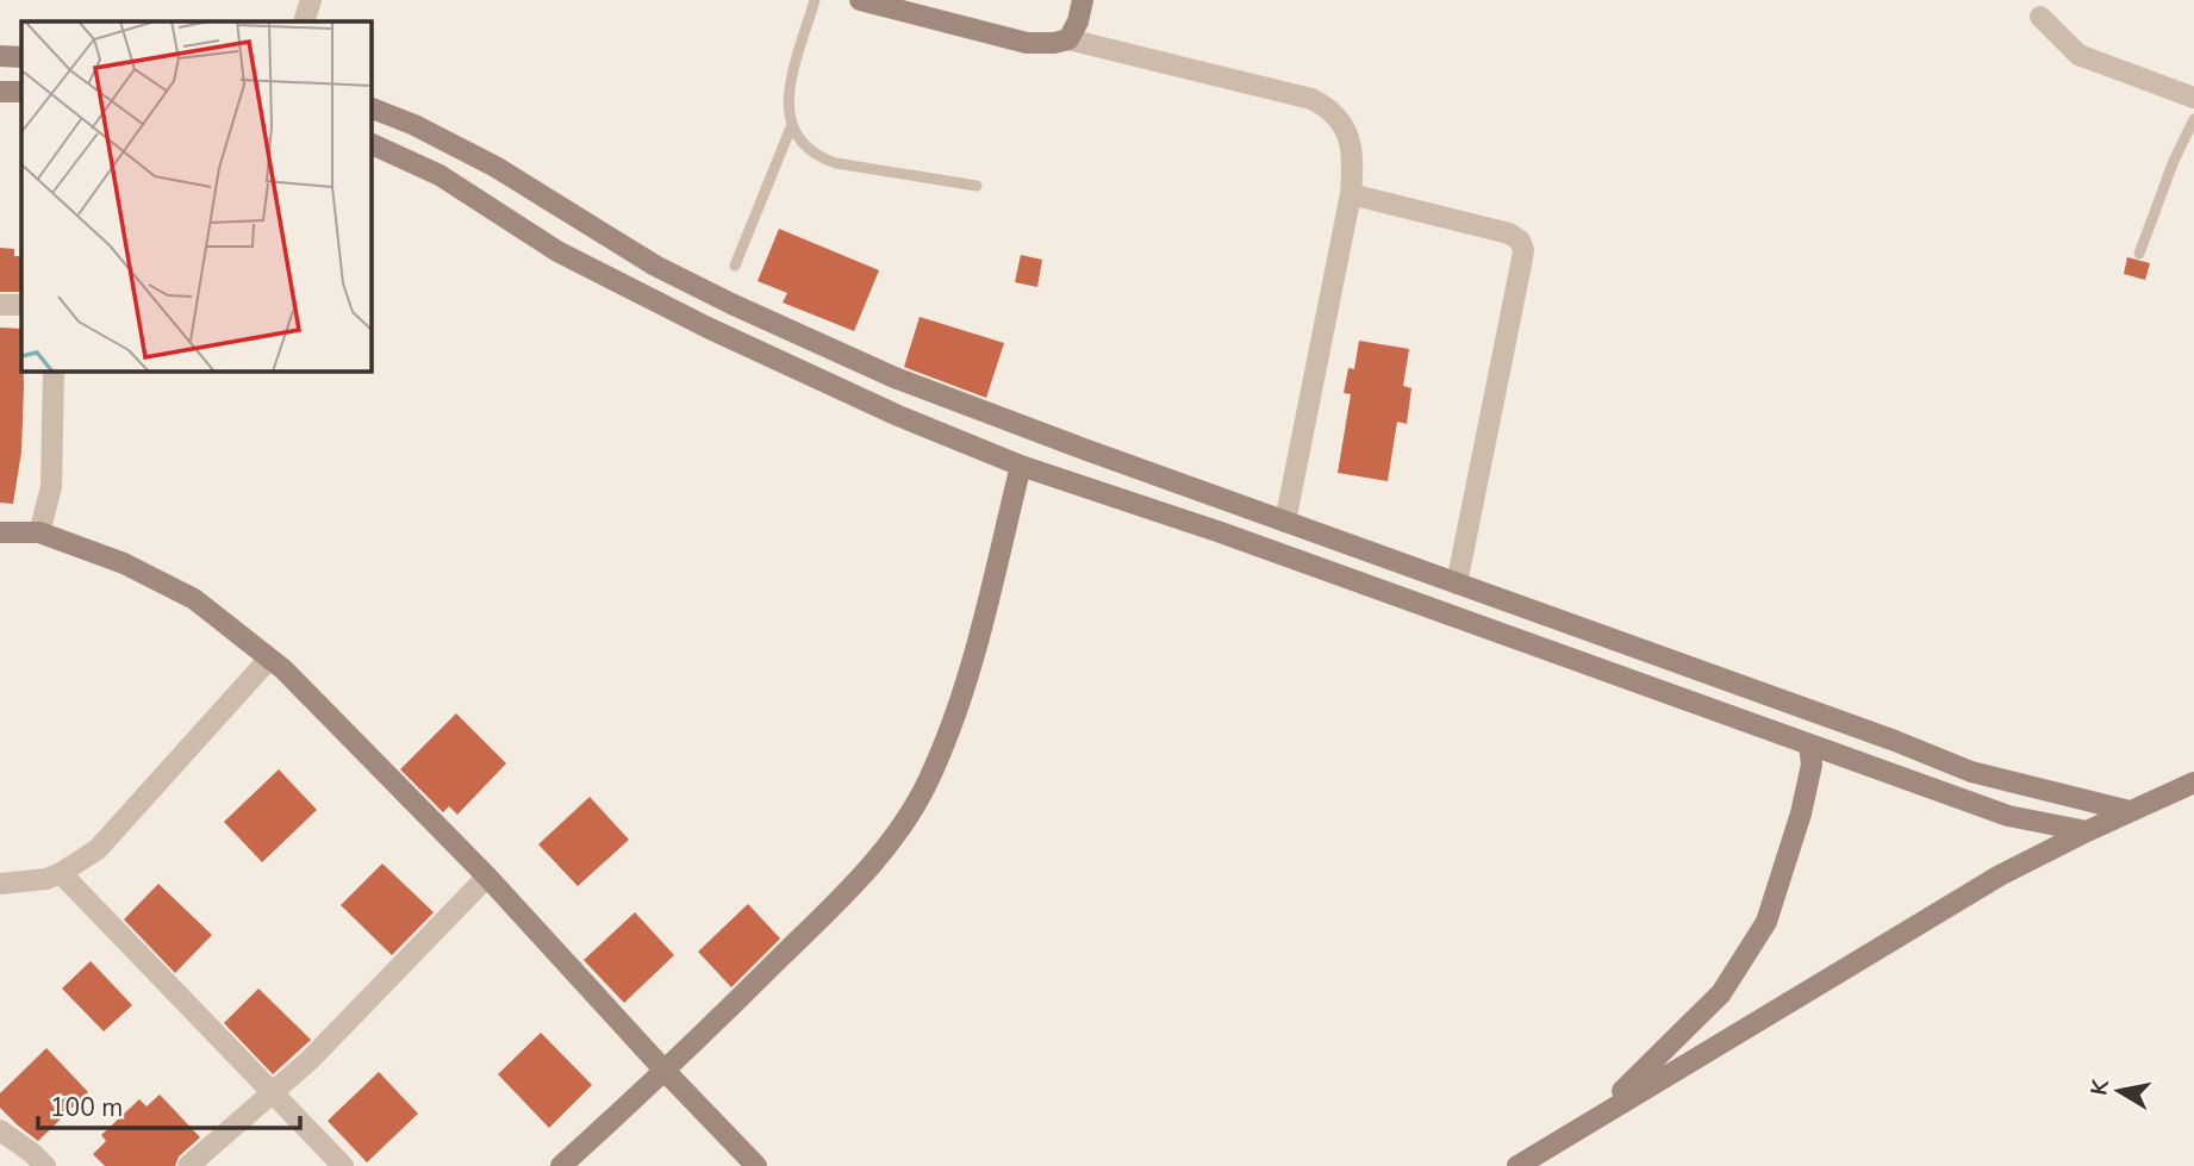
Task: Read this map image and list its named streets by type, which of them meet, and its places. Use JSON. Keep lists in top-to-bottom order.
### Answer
{
  "scale_bar": "100 m",
  "north": "left"
}
